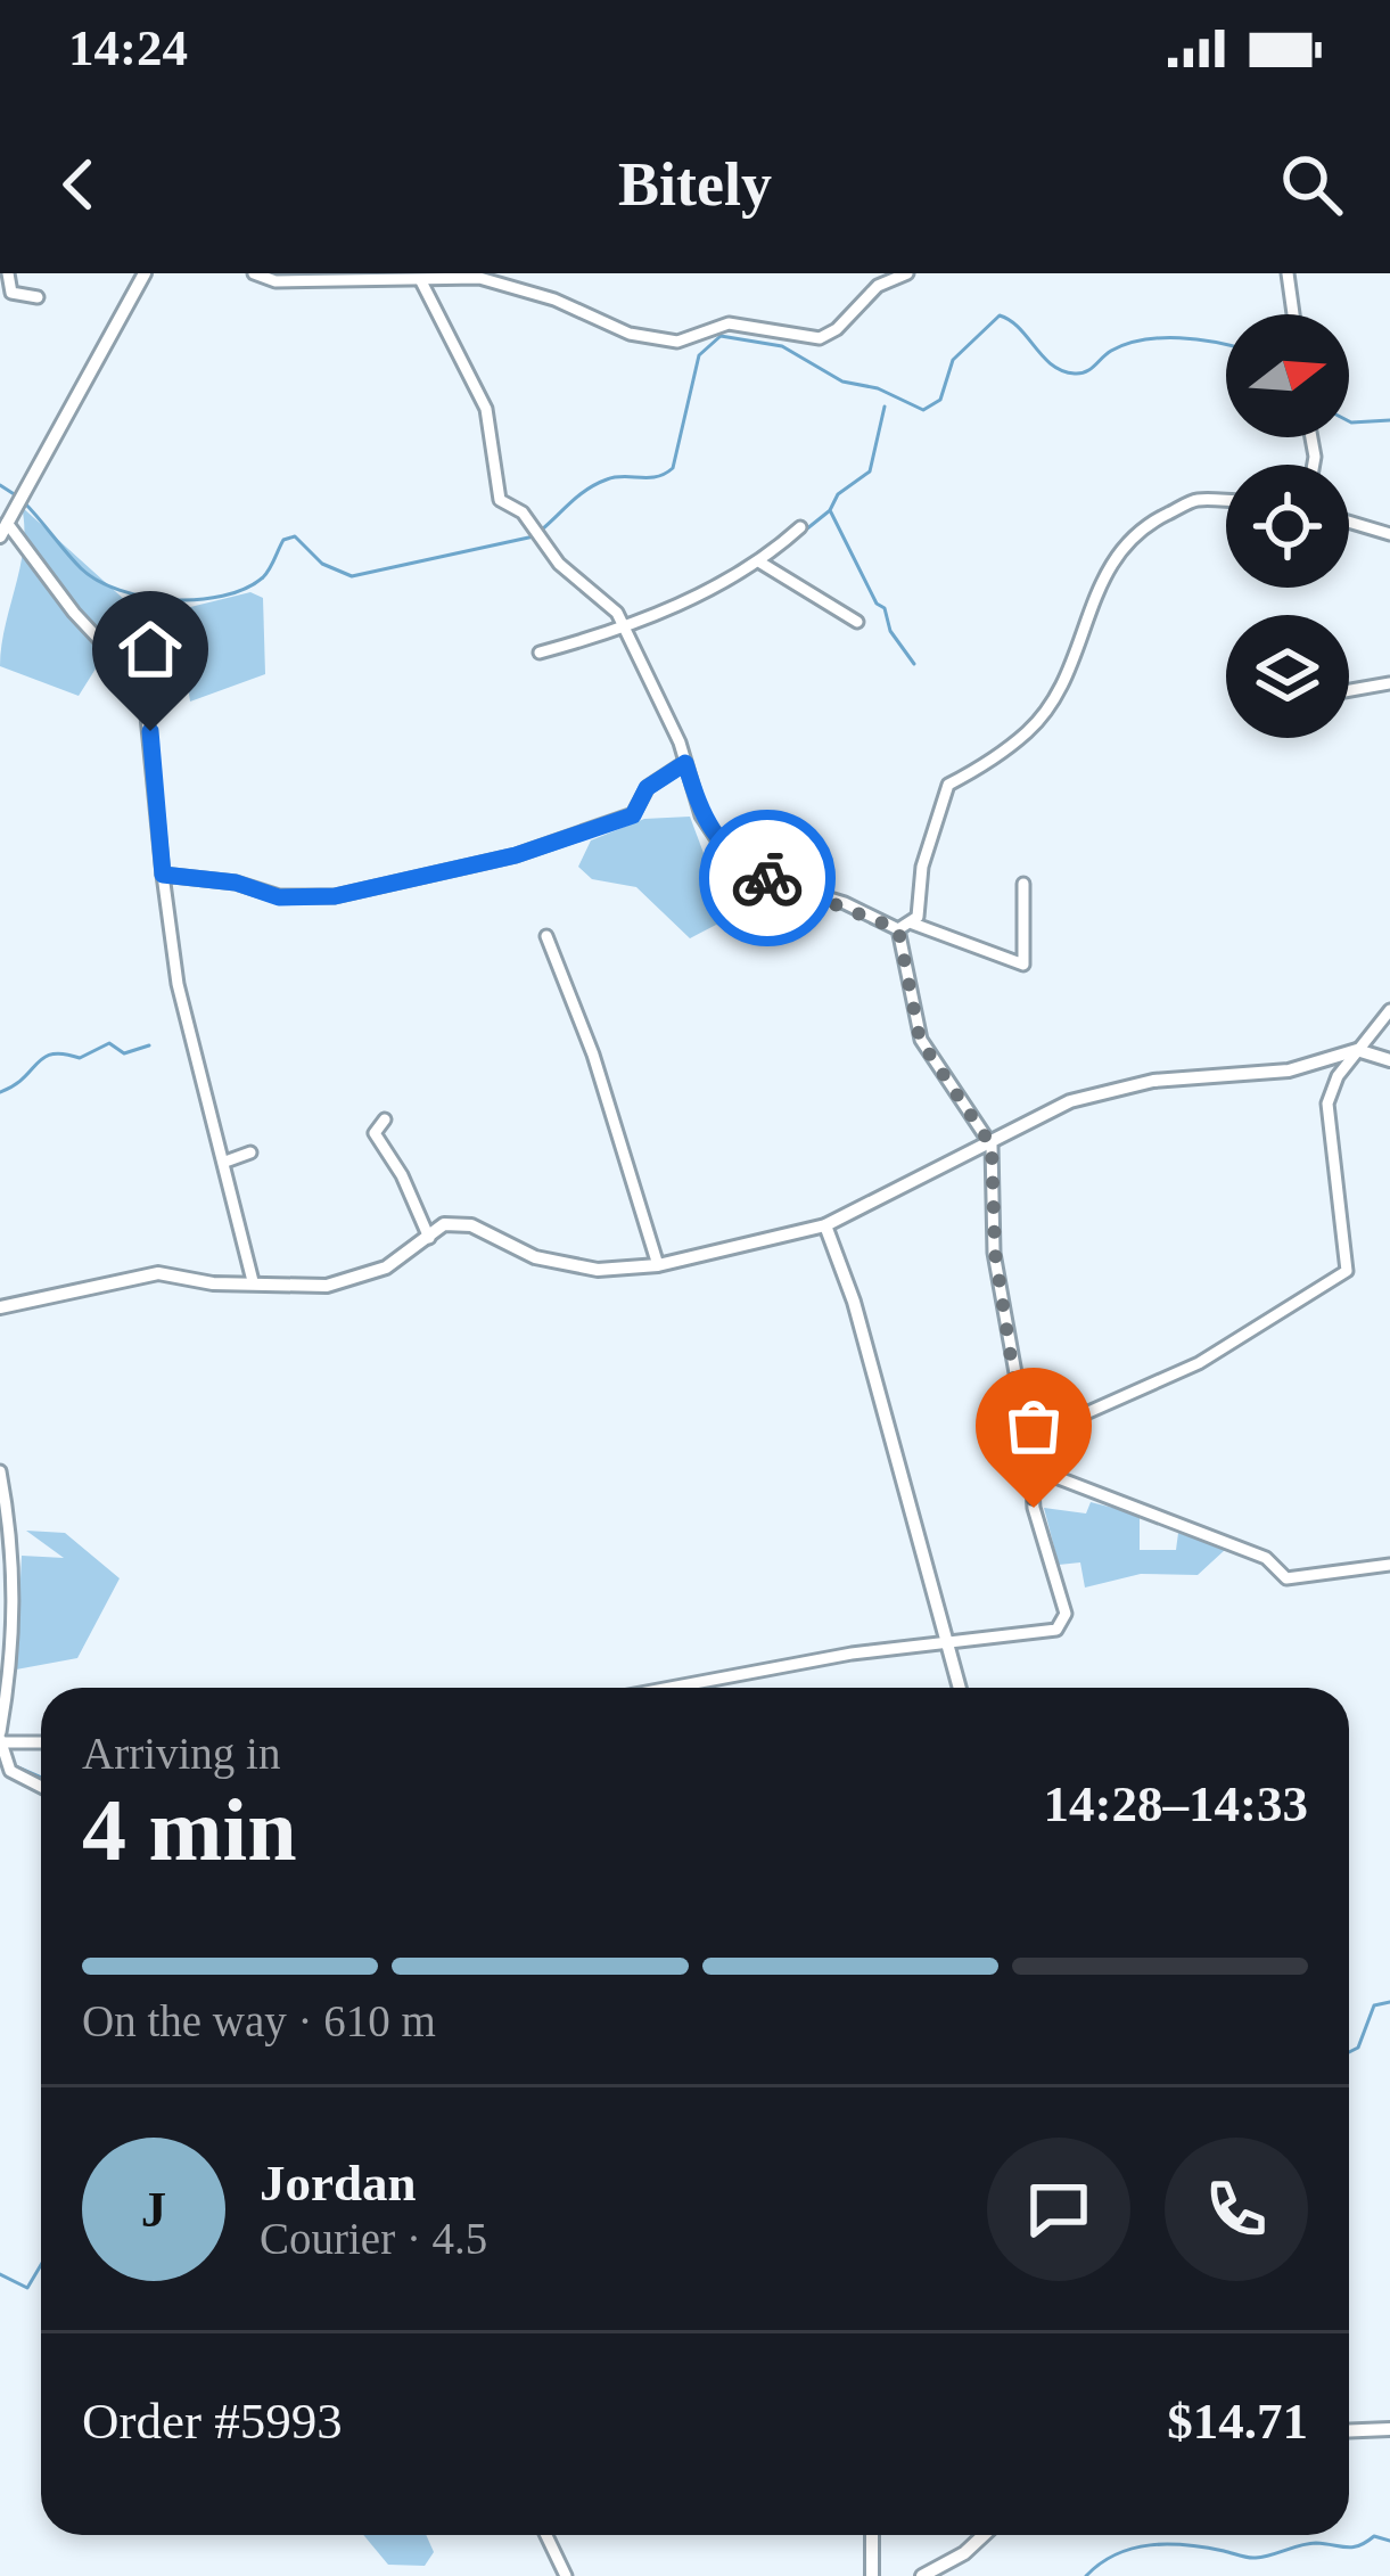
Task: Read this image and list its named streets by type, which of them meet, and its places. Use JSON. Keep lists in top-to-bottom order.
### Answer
{
  "north": "right",
  "page": {
    "status": "14:24",
    "header": "Bitely",
    "heading": ["4 min", "Arriving in", "14:28–14:33"],
    "panel": [
      "Jordan",
      "Courier · 4.5",
      "Order #5993",
      "$14.71"
    ],
    "bar": "On the way · 610 m",
    "round": "J"
  }
}
